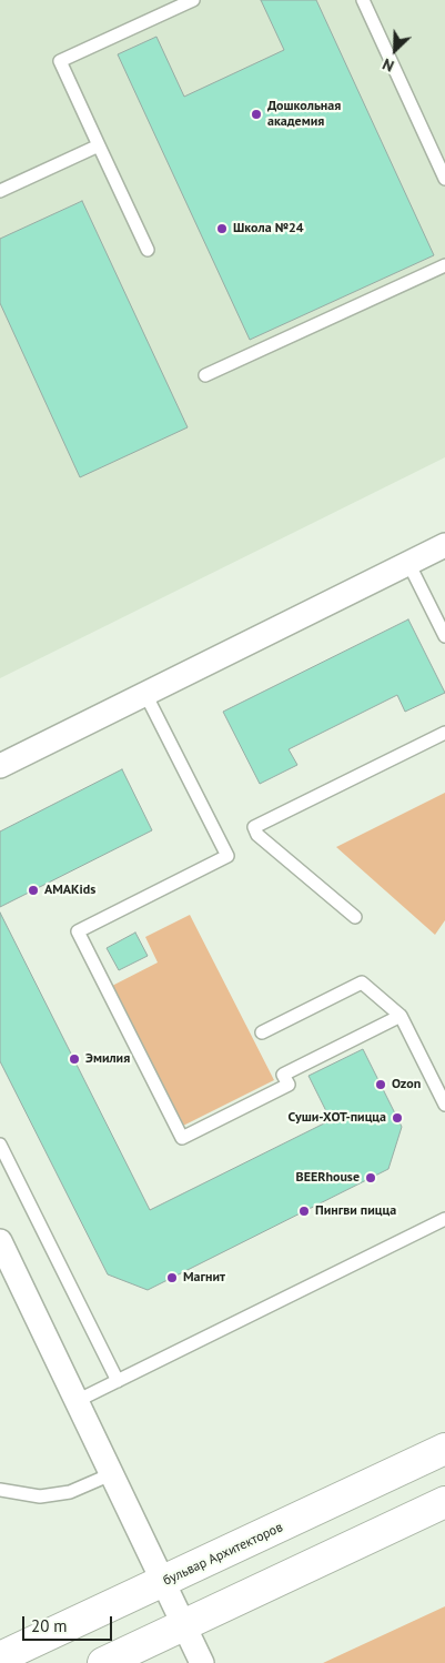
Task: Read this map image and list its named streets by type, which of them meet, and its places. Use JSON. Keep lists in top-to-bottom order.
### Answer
{
  "streets": {
    "main road": ["бульвар Архитекторов"]
  },
  "places": [
    "Дошкольная академия",
    "Школа №24",
    "AMAKids",
    "Эмилия",
    "Ozon",
    "Суши-ХОТ-пицца",
    "BEERhouse",
    "Пингви пицца",
    "Магнит"
  ],
  "scale_bar": "20 m",
  "north": "bottom left"
}
